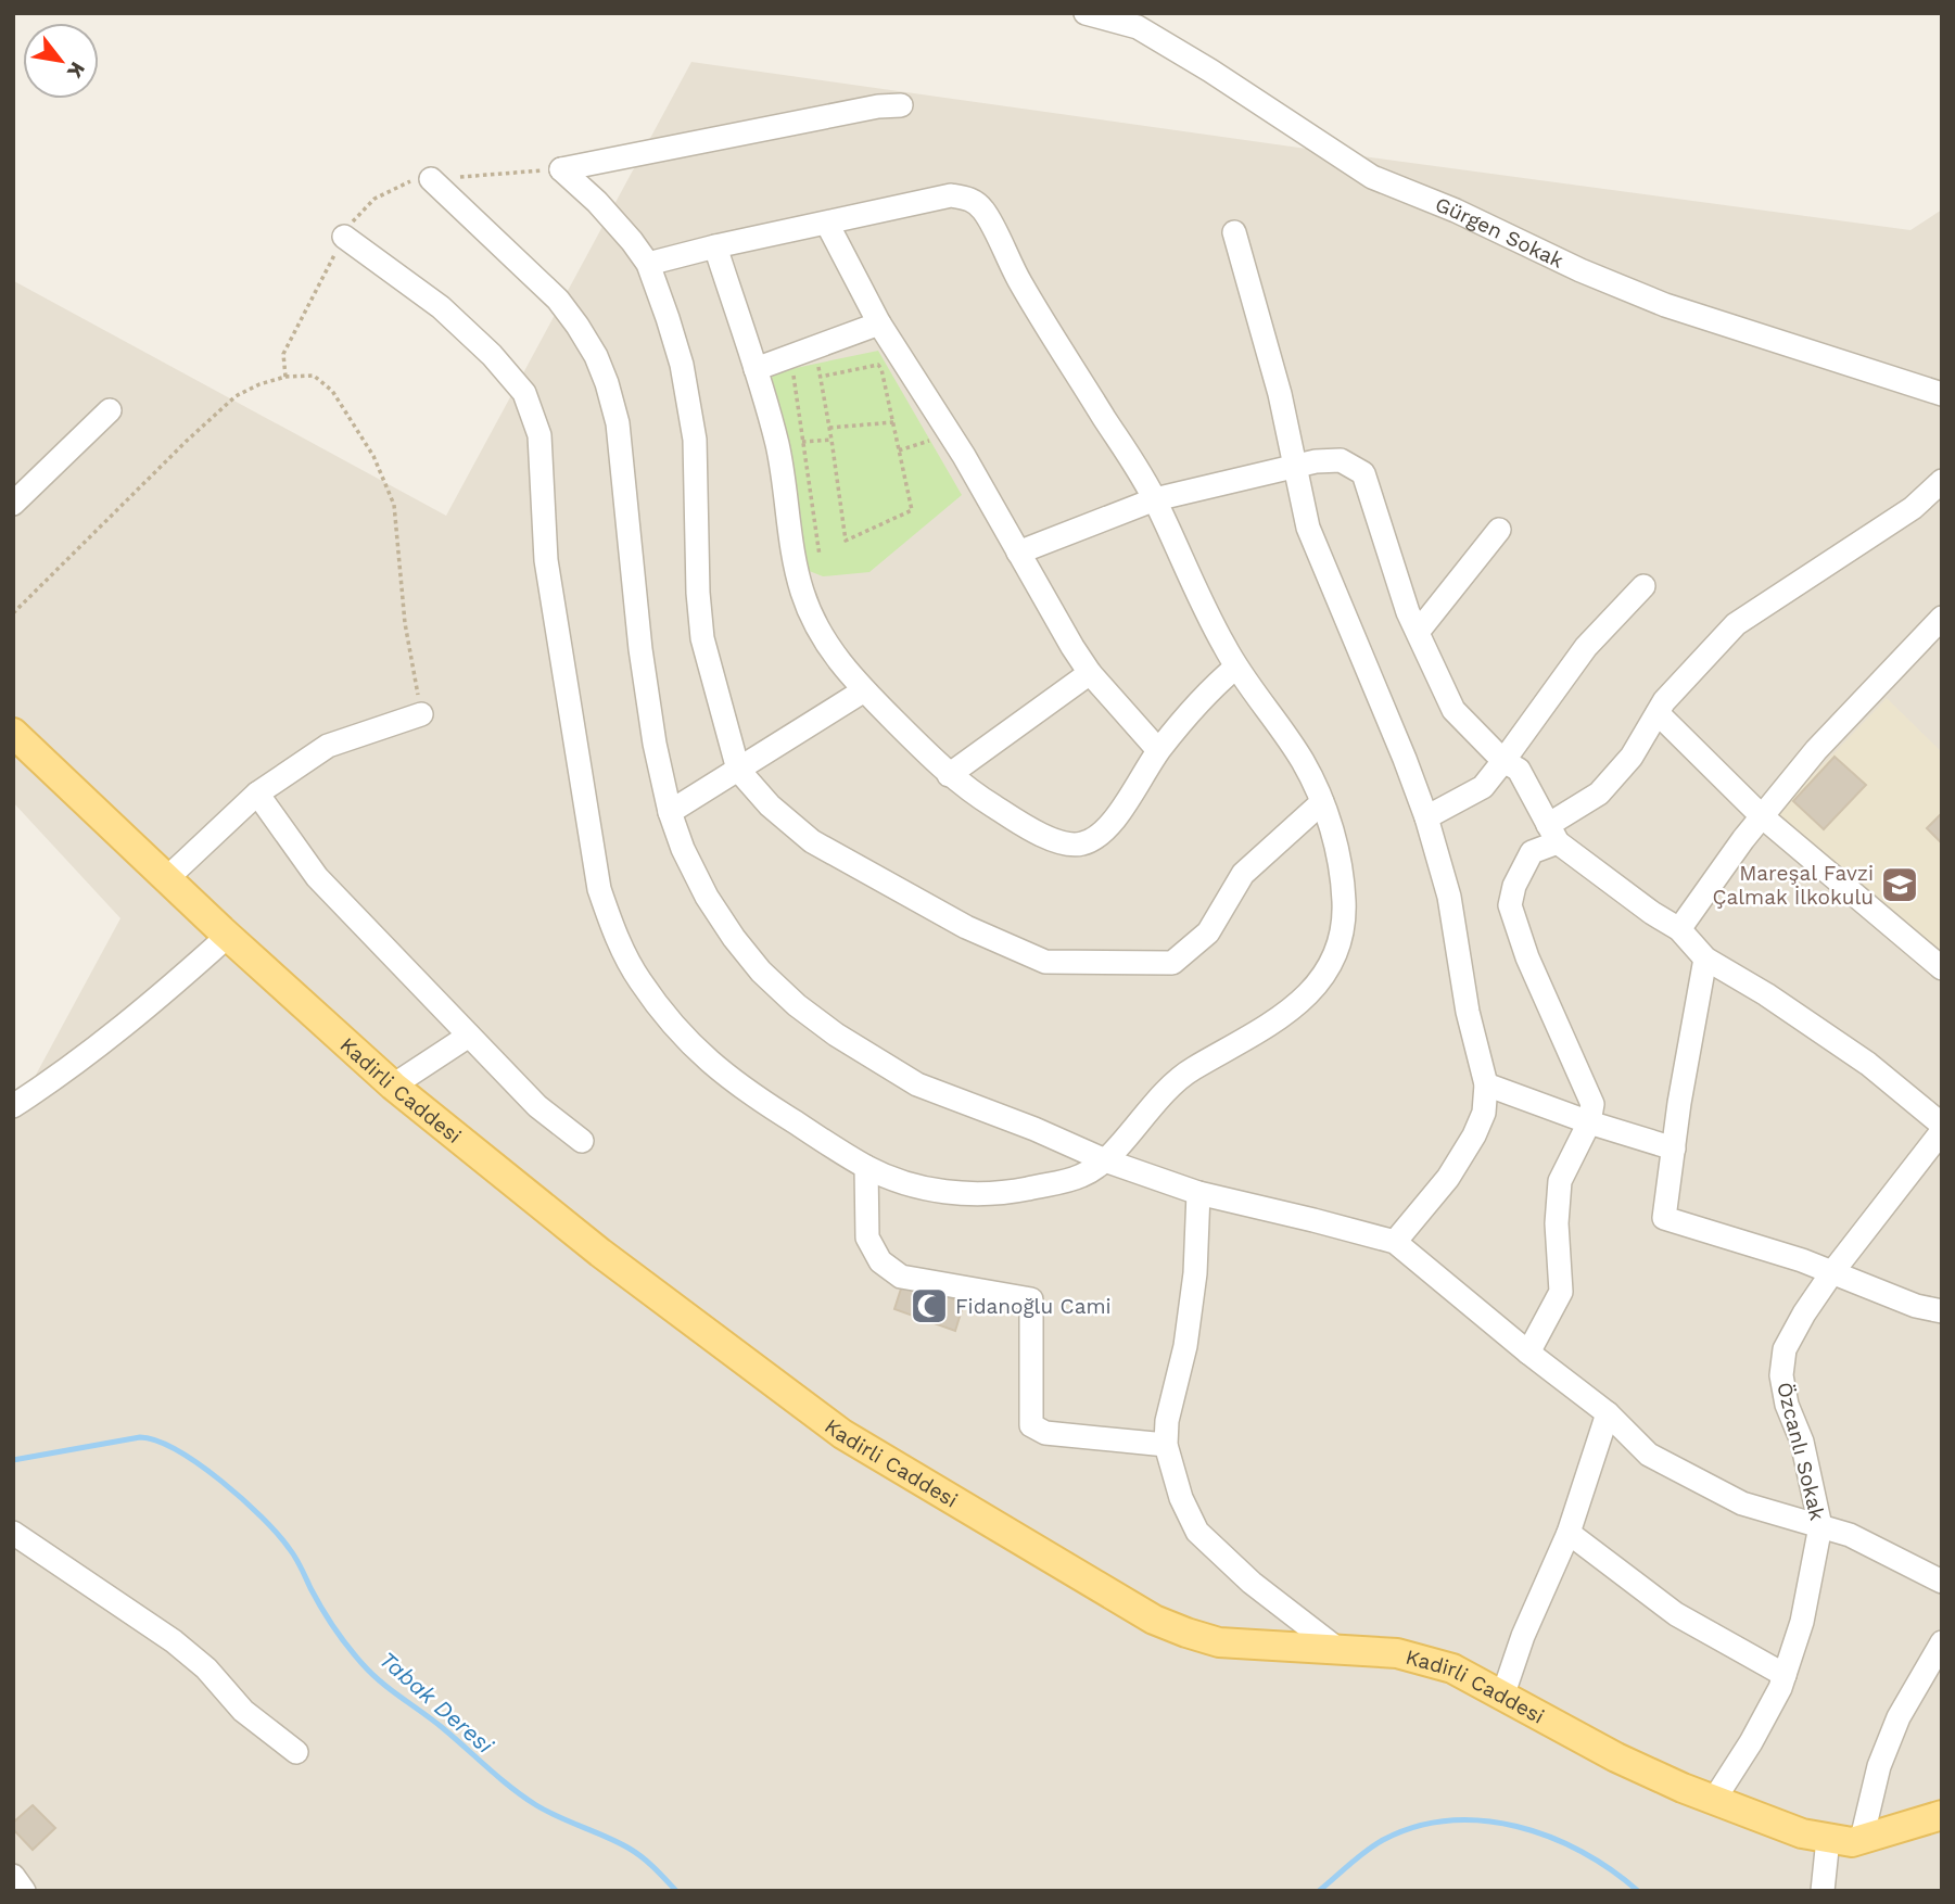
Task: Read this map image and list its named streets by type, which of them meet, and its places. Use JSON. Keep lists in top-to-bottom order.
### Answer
{
  "streets": {
    "main road": ["Kadirli Caddesi"],
    "street": ["Gürgen Sokak", "Özcanlı Sokak"]
  },
  "crossings": [
    ["Kadirli Caddesi", "Özcanlı Sokak"]
  ],
  "water": ["Tabak Deresi"],
  "places": {
    "school or university": ["Mareşal Favzi Çalmak İlkokulu"],
    "mosque": ["Fidanoğlu Cami"]
  },
  "north": "bottom right"
}
